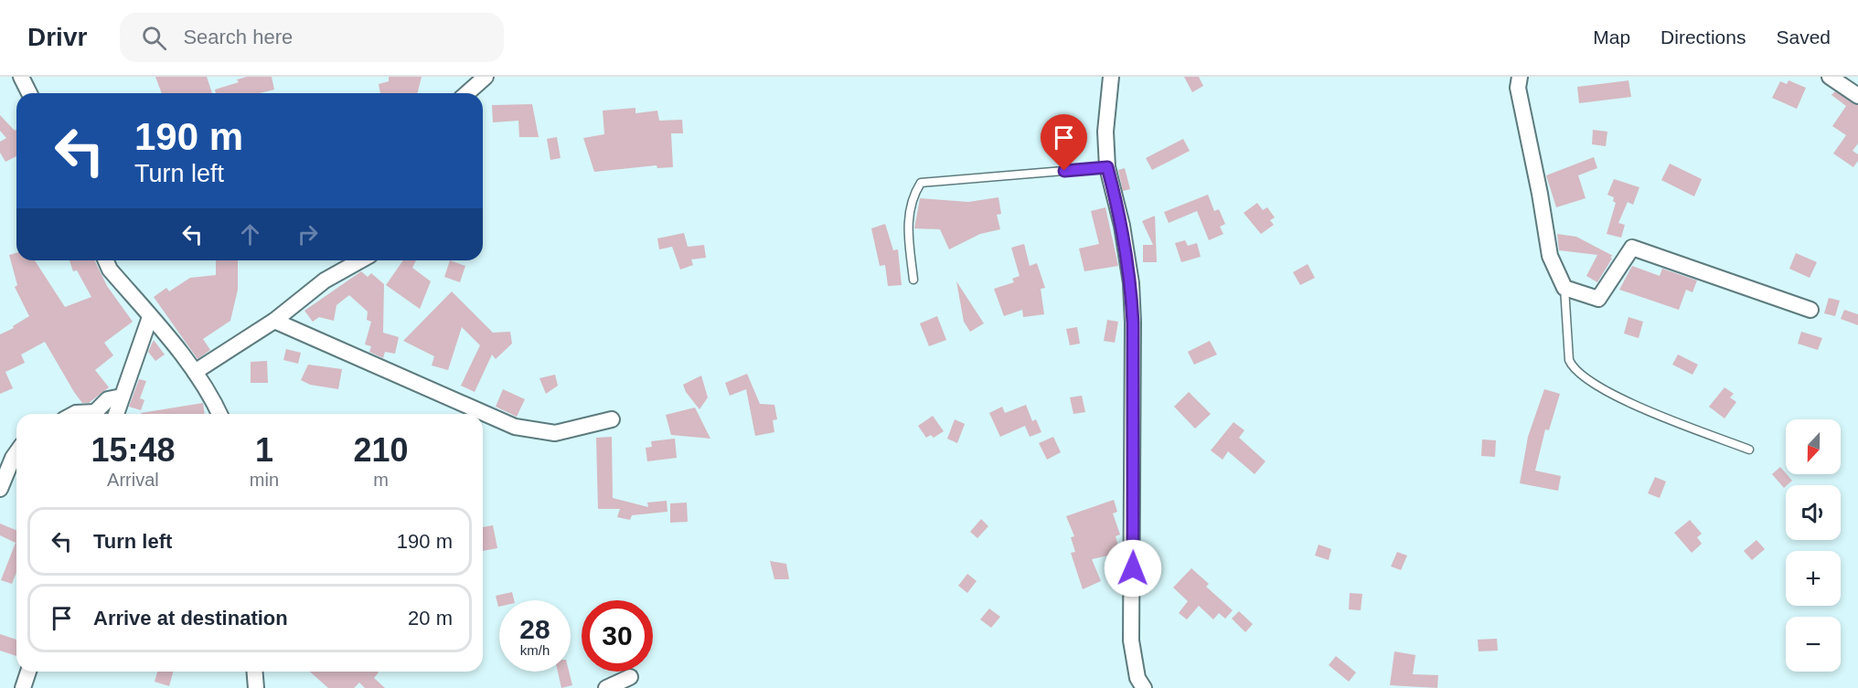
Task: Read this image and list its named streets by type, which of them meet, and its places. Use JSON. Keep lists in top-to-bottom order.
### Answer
{
  "north": "bottom",
  "page": {
    "header": "Drivr",
    "search": "Search here",
    "nav": ["Map", "Directions", "Saved"],
    "turn": ["190 m", "Turn left"],
    "eta": [
      "15:48",
      "Arrival",
      "1",
      "min",
      "210",
      "m"
    ],
    "map_buttons": ["+", "−"],
    "list": [
      {
        "name": "Turn left",
        "value": "190 m"
      },
      {
        "name": "Arrive at destination",
        "value": "20 m"
      }
    ],
    "speed": "28 km/h",
    "limit": "30"
  }
}
